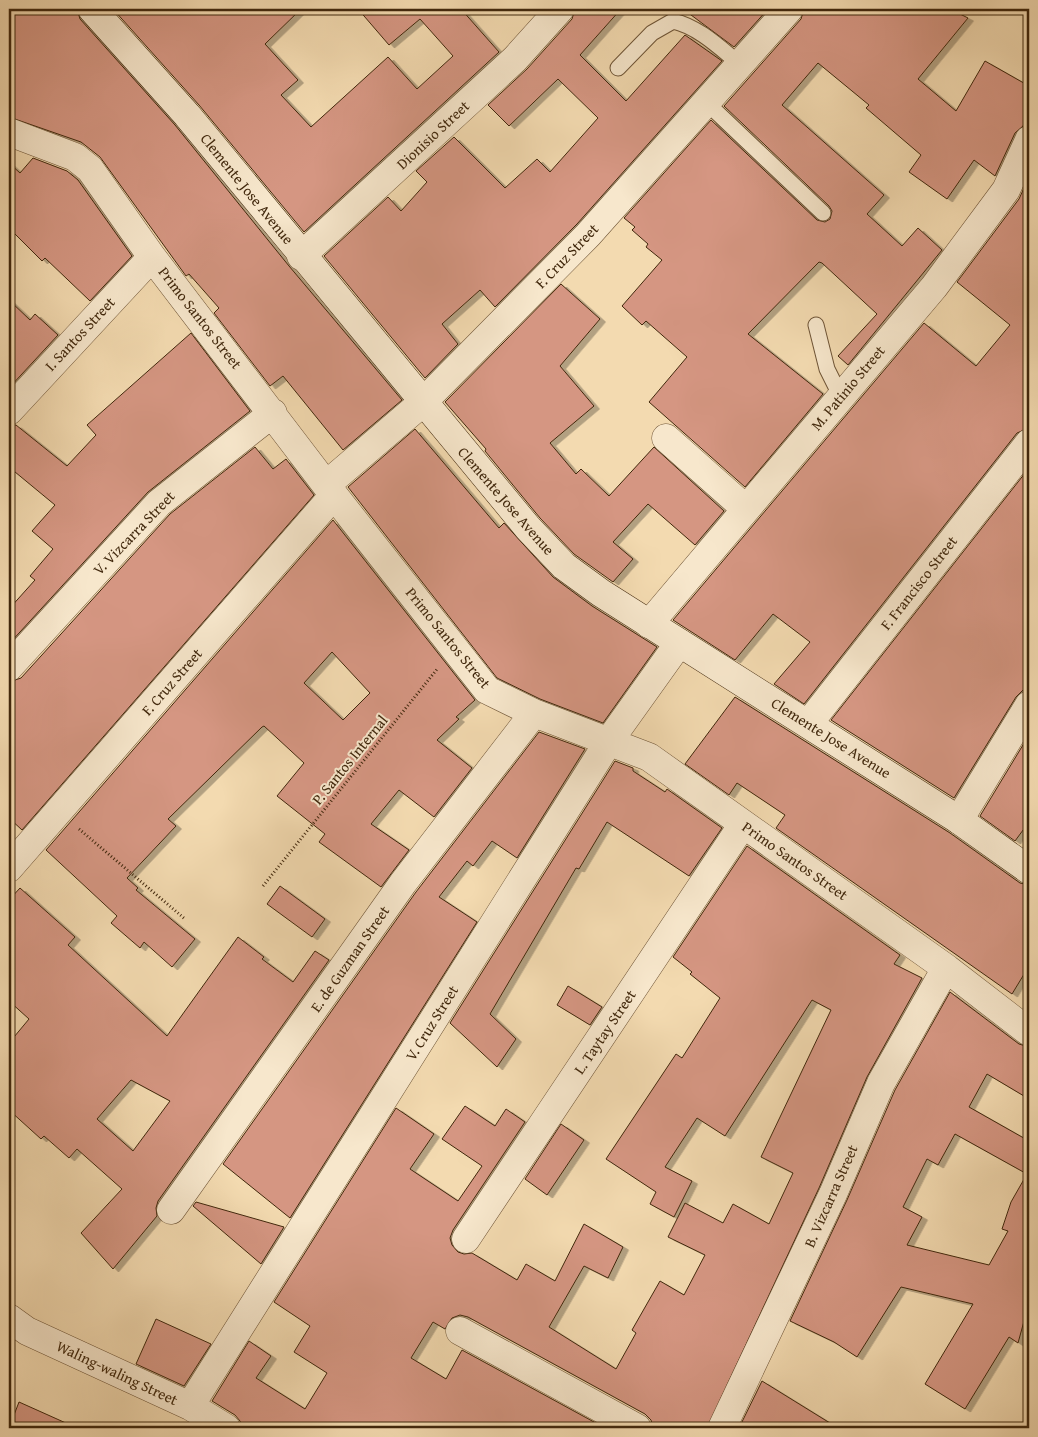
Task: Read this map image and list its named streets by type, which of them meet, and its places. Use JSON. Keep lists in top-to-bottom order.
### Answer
{
  "streets": {
    "street": [
      "Dionisio Street",
      "Clemente Jose Avenue",
      "F. Cruz Street",
      "Primo Santos Street",
      "I. Santos Street",
      "M. Patinio Street",
      "V. Vizcarra Street",
      "F. Francisco Street",
      "E. de Guzman Street",
      "V. Cruz Street",
      "L. Taytay Street",
      "B. Vizcarra Street",
      "Waling-waling Street"
    ],
    "path": ["P. Santos Internal"]
  },
  "crossings": [
    ["Dionisio Street", "Clemente Jose Avenue"],
    ["Clemente Jose Avenue", "F. Cruz Street"],
    ["Clemente Jose Avenue", "M. Patinio Street"],
    ["Clemente Jose Avenue", "F. Francisco Street"],
    ["Clemente Jose Avenue", "V. Cruz Street"],
    ["F. Cruz Street", "Primo Santos Street"],
    ["Primo Santos Street", "I. Santos Street"],
    ["Primo Santos Street", "V. Vizcarra Street"],
    ["Primo Santos Street", "P. Santos Internal"],
    ["Primo Santos Street", "E. de Guzman Street"],
    ["Primo Santos Street", "V. Cruz Street"],
    ["Primo Santos Street", "L. Taytay Street"],
    ["Primo Santos Street", "B. Vizcarra Street"],
    ["V. Cruz Street", "Waling-waling Street"]
  ]
}
